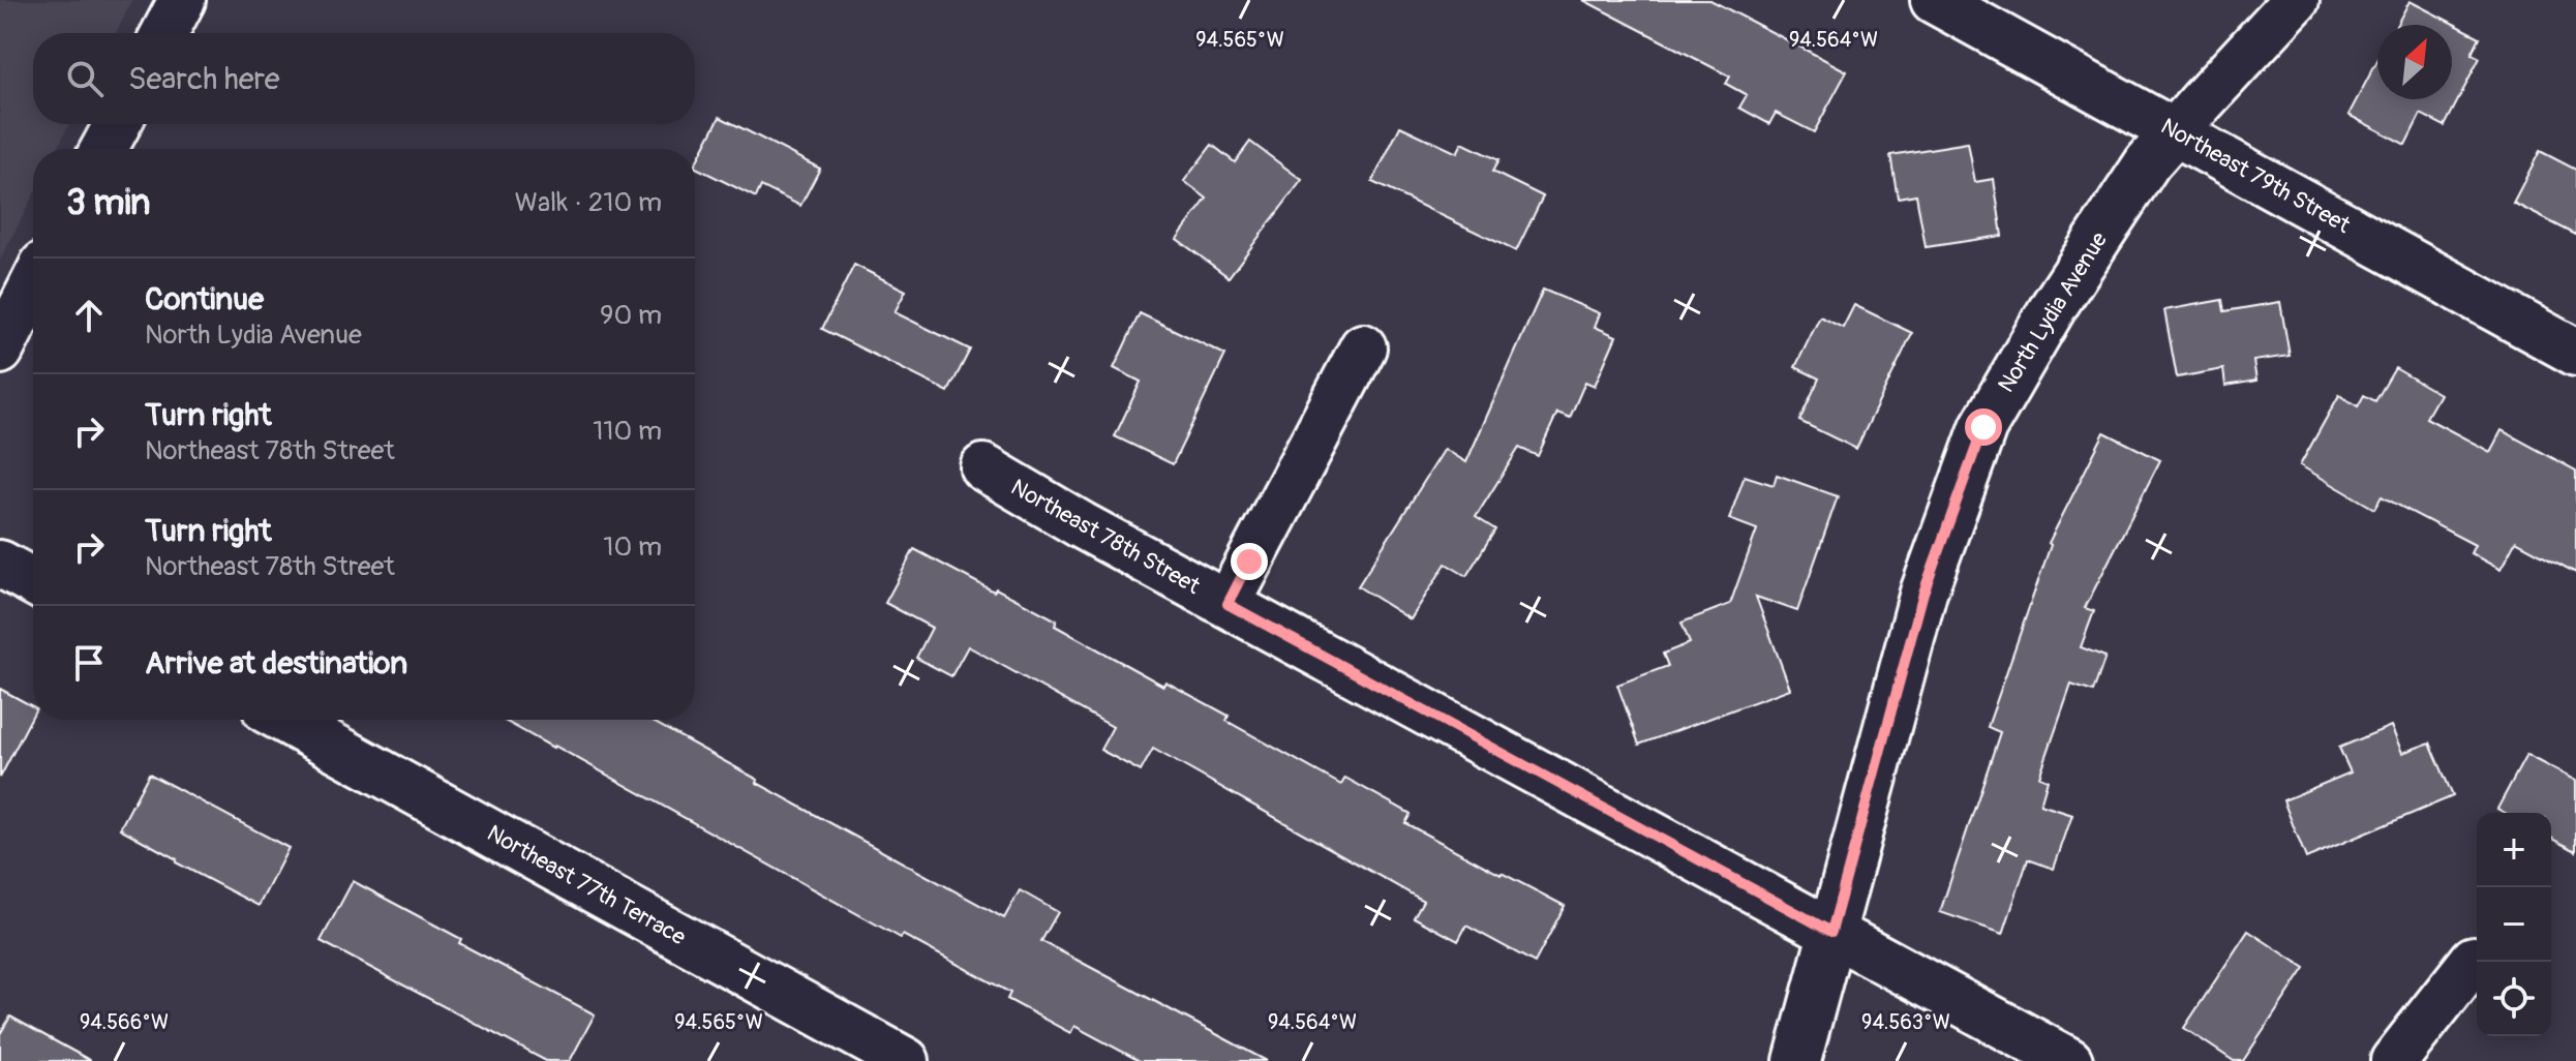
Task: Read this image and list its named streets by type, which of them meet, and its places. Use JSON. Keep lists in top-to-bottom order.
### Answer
{
  "streets": {
    "street": [
      "Northeast 79th Street",
      "North Lydia Avenue",
      "Northeast 78th Street",
      "Northeast 77th Terrace"
    ]
  },
  "crossings": [
    ["Northeast 79th Street", "North Lydia Avenue"],
    ["North Lydia Avenue", "Northeast 78th Street"]
  ],
  "north": "top right",
  "page": {
    "search": "Search here",
    "heading": ["3 min", "Walk · 210 m"],
    "list": [
      ["Continue", "North Lydia Avenue", "90 m"],
      ["Turn right", "Northeast 78th Street", "110 m"],
      ["Turn right", "Northeast 78th Street", "10 m"],
      "Arrive at destination"
    ],
    "map_buttons": ["+", "−"]
  },
  "coordinates": [
    "94.565°W",
    "94.564°W",
    "94.566°W",
    "94.563°W"
  ]
}
